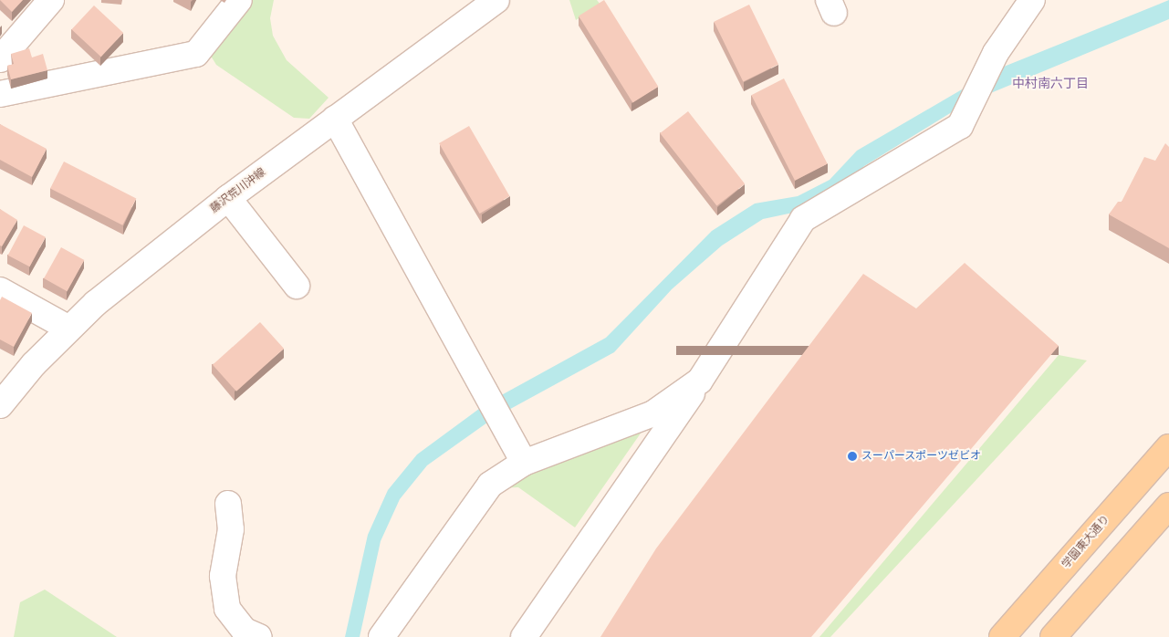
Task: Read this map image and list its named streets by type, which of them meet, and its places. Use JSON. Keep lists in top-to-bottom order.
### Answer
{
  "streets": {
    "main road": ["学園東大通り"],
    "street": ["藤沢荒川沖線"]
  },
  "districts": ["中村南六丁目"],
  "places": ["スーパースポーツゼビオ"]
}
